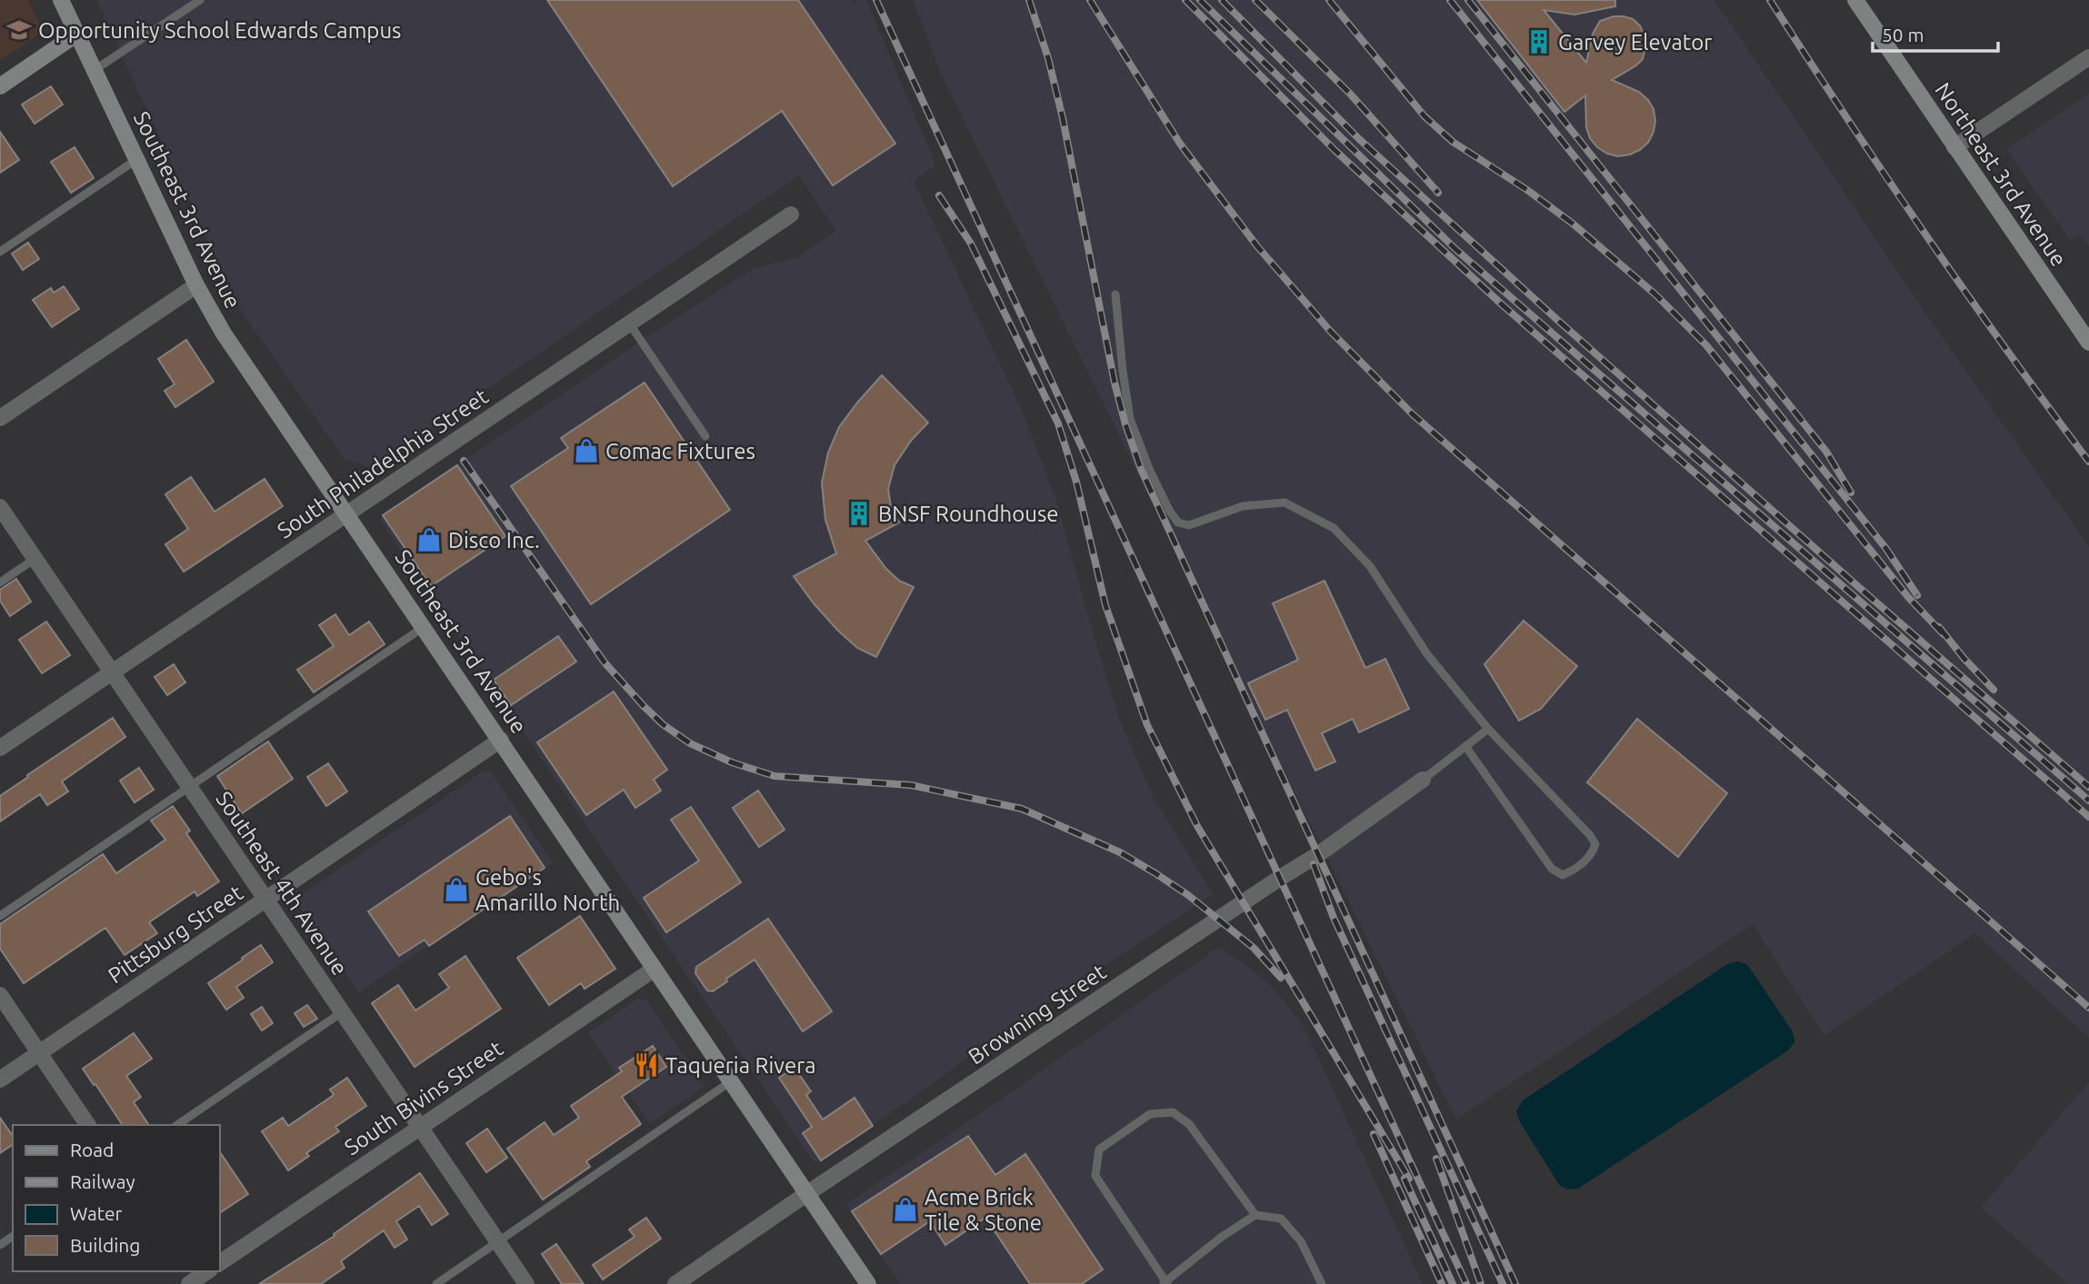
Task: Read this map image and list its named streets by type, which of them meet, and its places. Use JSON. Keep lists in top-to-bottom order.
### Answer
{
  "streets": {
    "main road": ["Northeast 3rd Avenue", "Southeast 3rd Avenue"],
    "street": [
      "South Philadelphia Street",
      "Southeast 4th Avenue",
      "Pittsburg Street",
      "Browning Street",
      "South Bivins Street"
    ]
  },
  "crossings": [
    ["Southeast 3rd Avenue", "South Philadelphia Street"],
    ["Southeast 3rd Avenue", "Pittsburg Street"],
    ["Southeast 3rd Avenue", "Browning Street"],
    ["Southeast 3rd Avenue", "South Bivins Street"],
    ["South Philadelphia Street", "Southeast 4th Avenue"],
    ["Southeast 4th Avenue", "Pittsburg Street"],
    ["Southeast 4th Avenue", "South Bivins Street"]
  ],
  "places": {
    "school or university": ["Opportunity School Edwards Campus"],
    "building": ["Garvey Elevator", "BNSF Roundhouse"],
    "shop": [
      "Comac Fixtures",
      "Disco Inc.",
      "Gebo's Amarillo North",
      "Acme Brick Tile & Stone"
    ],
    "restaurant": ["Taqueria Rivera"]
  },
  "legend": [
    "Road",
    "Railway",
    "Water",
    "Building"
  ],
  "scale_bar": "50 m"
}
